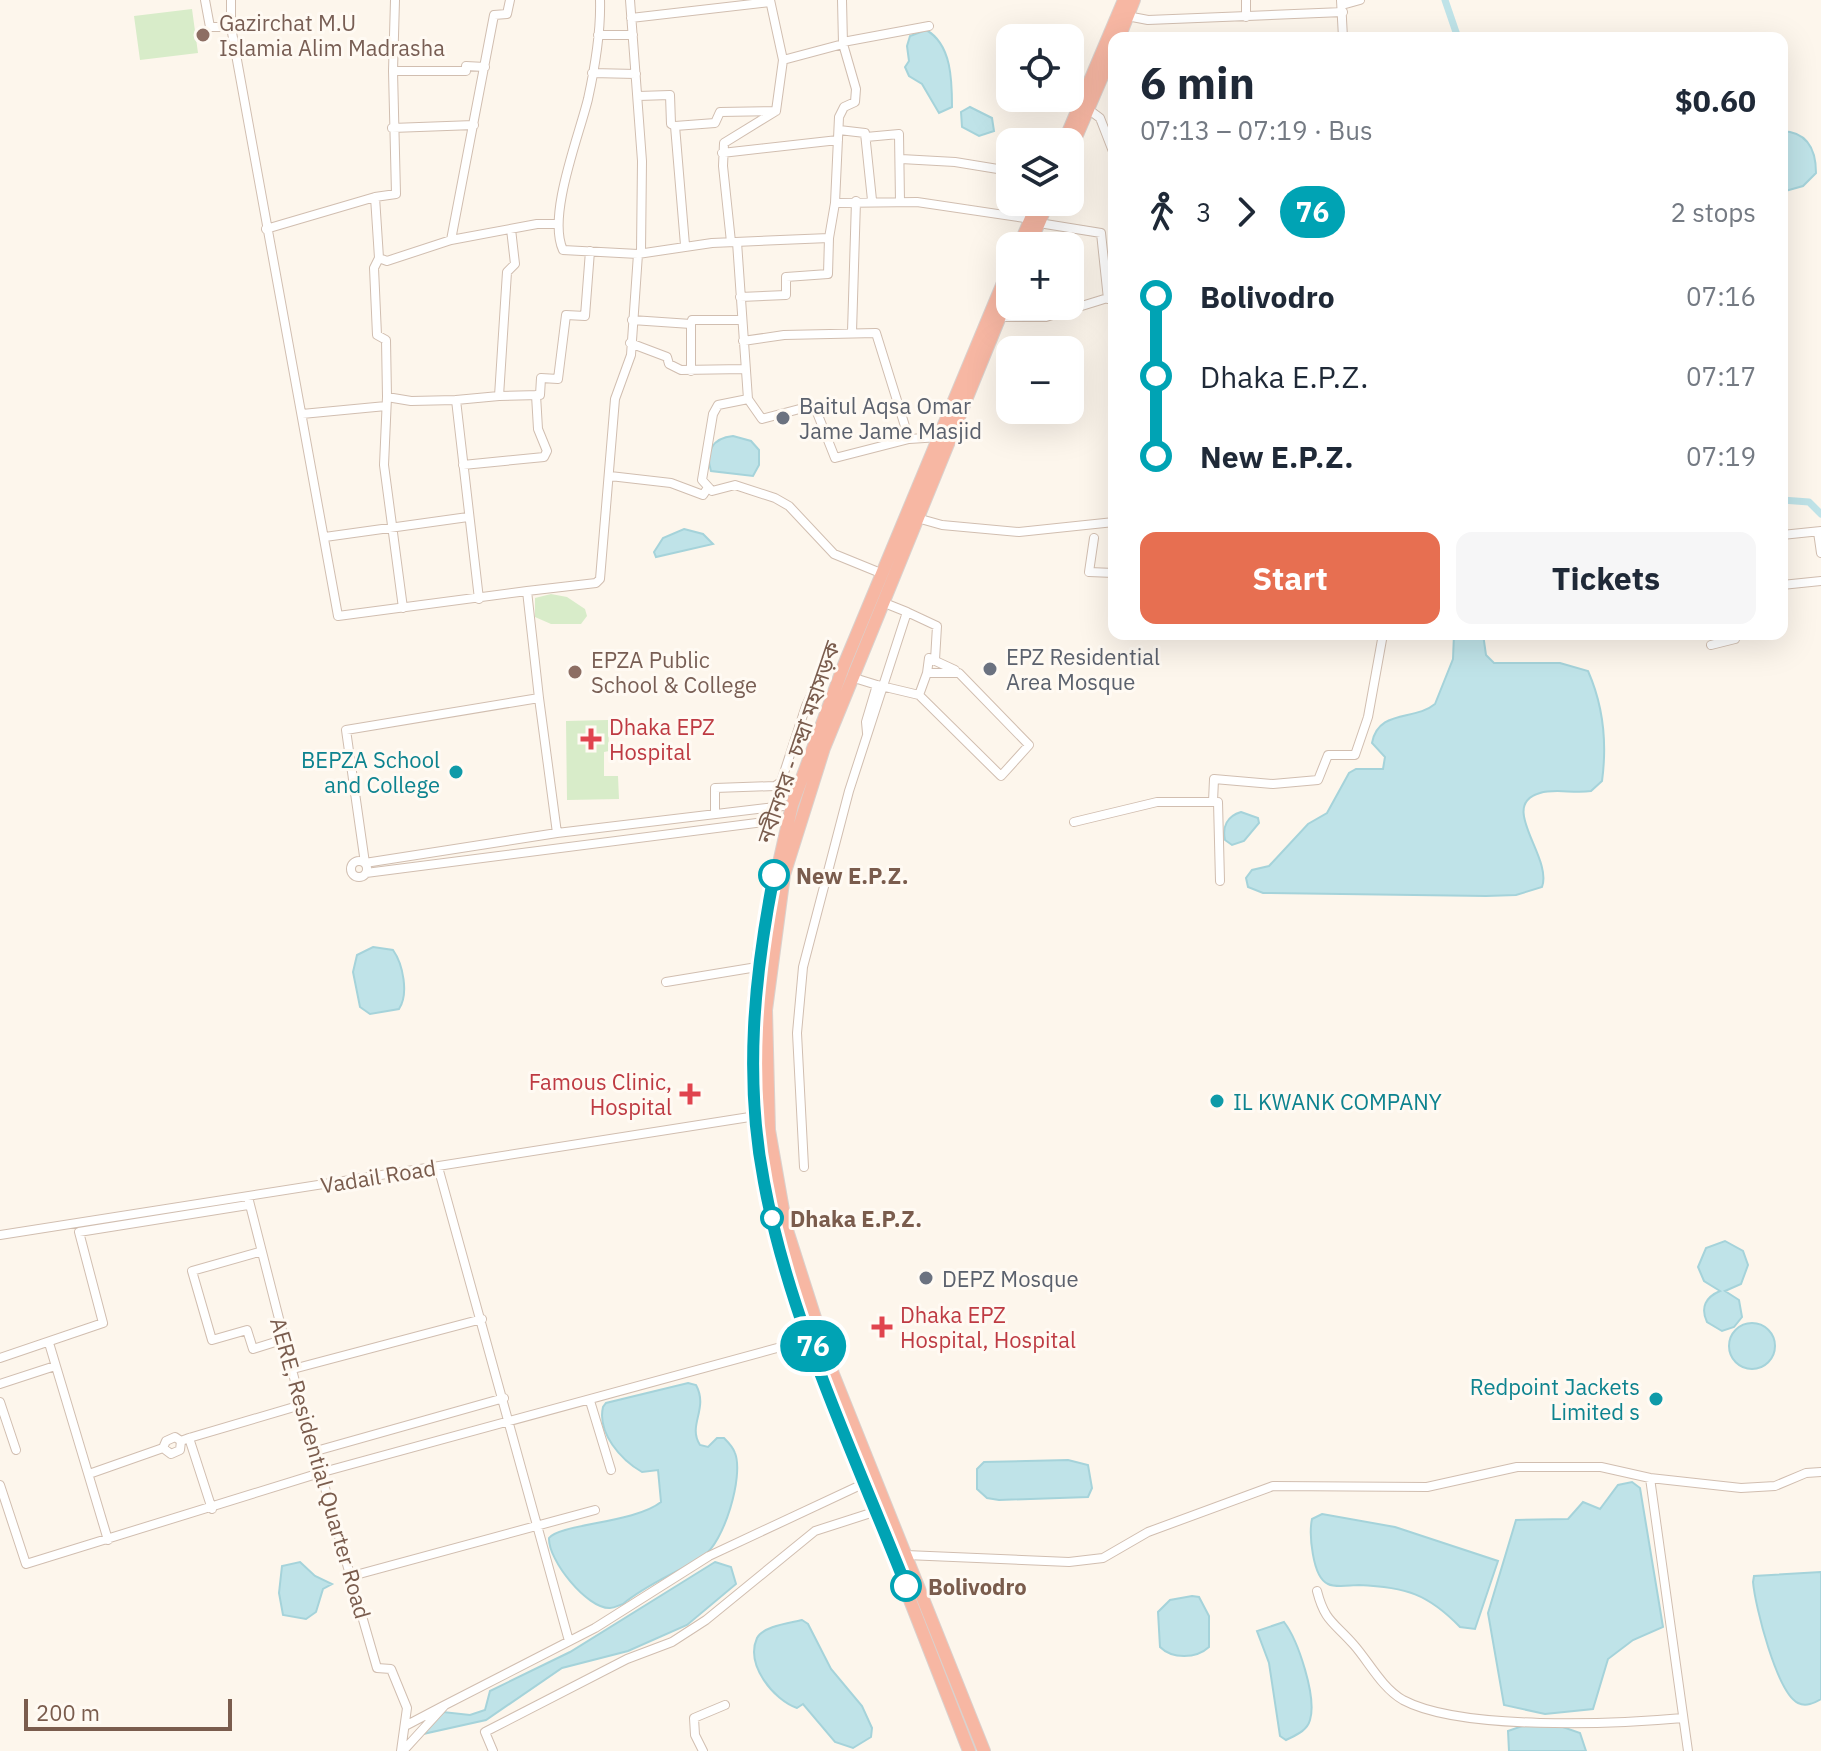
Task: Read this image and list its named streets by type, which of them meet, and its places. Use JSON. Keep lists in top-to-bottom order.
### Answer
{
  "streets": {
    "highway": ["নবীনগর - চন্দ্রা মহাসড়ক"],
    "street": ["Vadail Road", "AERE, Residential Quarter Road"]
  },
  "crossings": [
    ["নবীনগর - চন্দ্রা মহাসড়ক", "Vadail Road"],
    ["Vadail Road", "AERE, Residential Quarter Road"]
  ],
  "places": {
    "other": [
      "Gazirchat M.U Islamia Alim Madrasha",
      "Baitul Aqsa Omar Jame Jame Masjid",
      "EPZ Residential Area Mosque",
      "EPZA Public School & College",
      "BEPZA School and College",
      "New E.P.Z.",
      "IL KWANK COMPANY",
      "Dhaka E.P.Z.",
      "DEPZ Mosque",
      "Redpoint Jackets Limited s",
      "Bolivodro"
    ],
    "health": ["Dhaka EPZ Hospital", "Famous Clinic, Hospital", "Dhaka EPZ Hospital, Hospital"]
  },
  "lines": ["bus line 76"],
  "scale_bar": "200 m",
  "page": {
    "on_map": "76",
    "map_buttons": ["+", "−"],
    "heading": ["6 min", "07:13 – 07:19 · Bus", "$0.60"],
    "legs": ["3", "76", "2 stops"],
    "list": [
      {
        "name": "Bolivodro",
        "value": "07:16"
      },
      {
        "name": "Dhaka E.P.Z.",
        "value": "07:17"
      },
      {
        "name": "New E.P.Z.",
        "value": "07:19"
      }
    ],
    "buttons": ["Start", "Tickets"],
    "scale": "200 m"
  }
}
